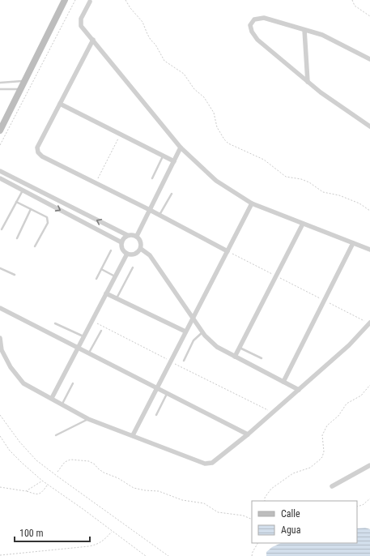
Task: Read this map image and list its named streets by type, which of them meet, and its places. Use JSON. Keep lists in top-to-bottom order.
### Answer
{
  "legend": ["Calle", "Agua"],
  "scale_bar": "100 m"
}
